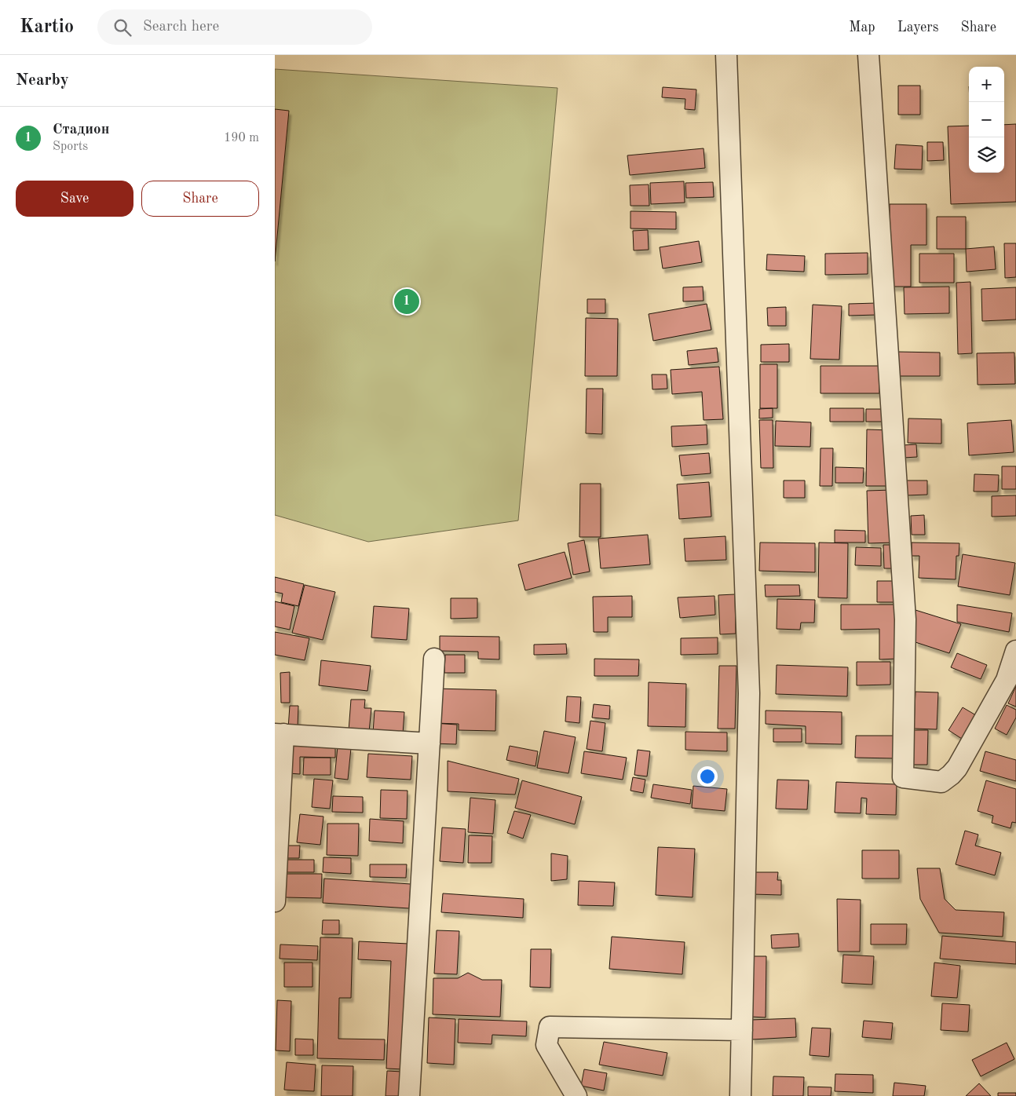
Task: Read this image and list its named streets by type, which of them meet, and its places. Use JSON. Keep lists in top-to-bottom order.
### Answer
{
  "page": {
    "header": "Kartio",
    "search": "Search here",
    "nav": ["Map", "Layers", "Share"],
    "heading": "Nearby",
    "map_buttons": ["+", "−"],
    "list": [
      {
        "mark": "1",
        "name": "Стадион",
        "note": "Sports",
        "value": "190 m"
      }
    ],
    "buttons": ["Save", "Share"],
    "pins": "1"
  }
}
